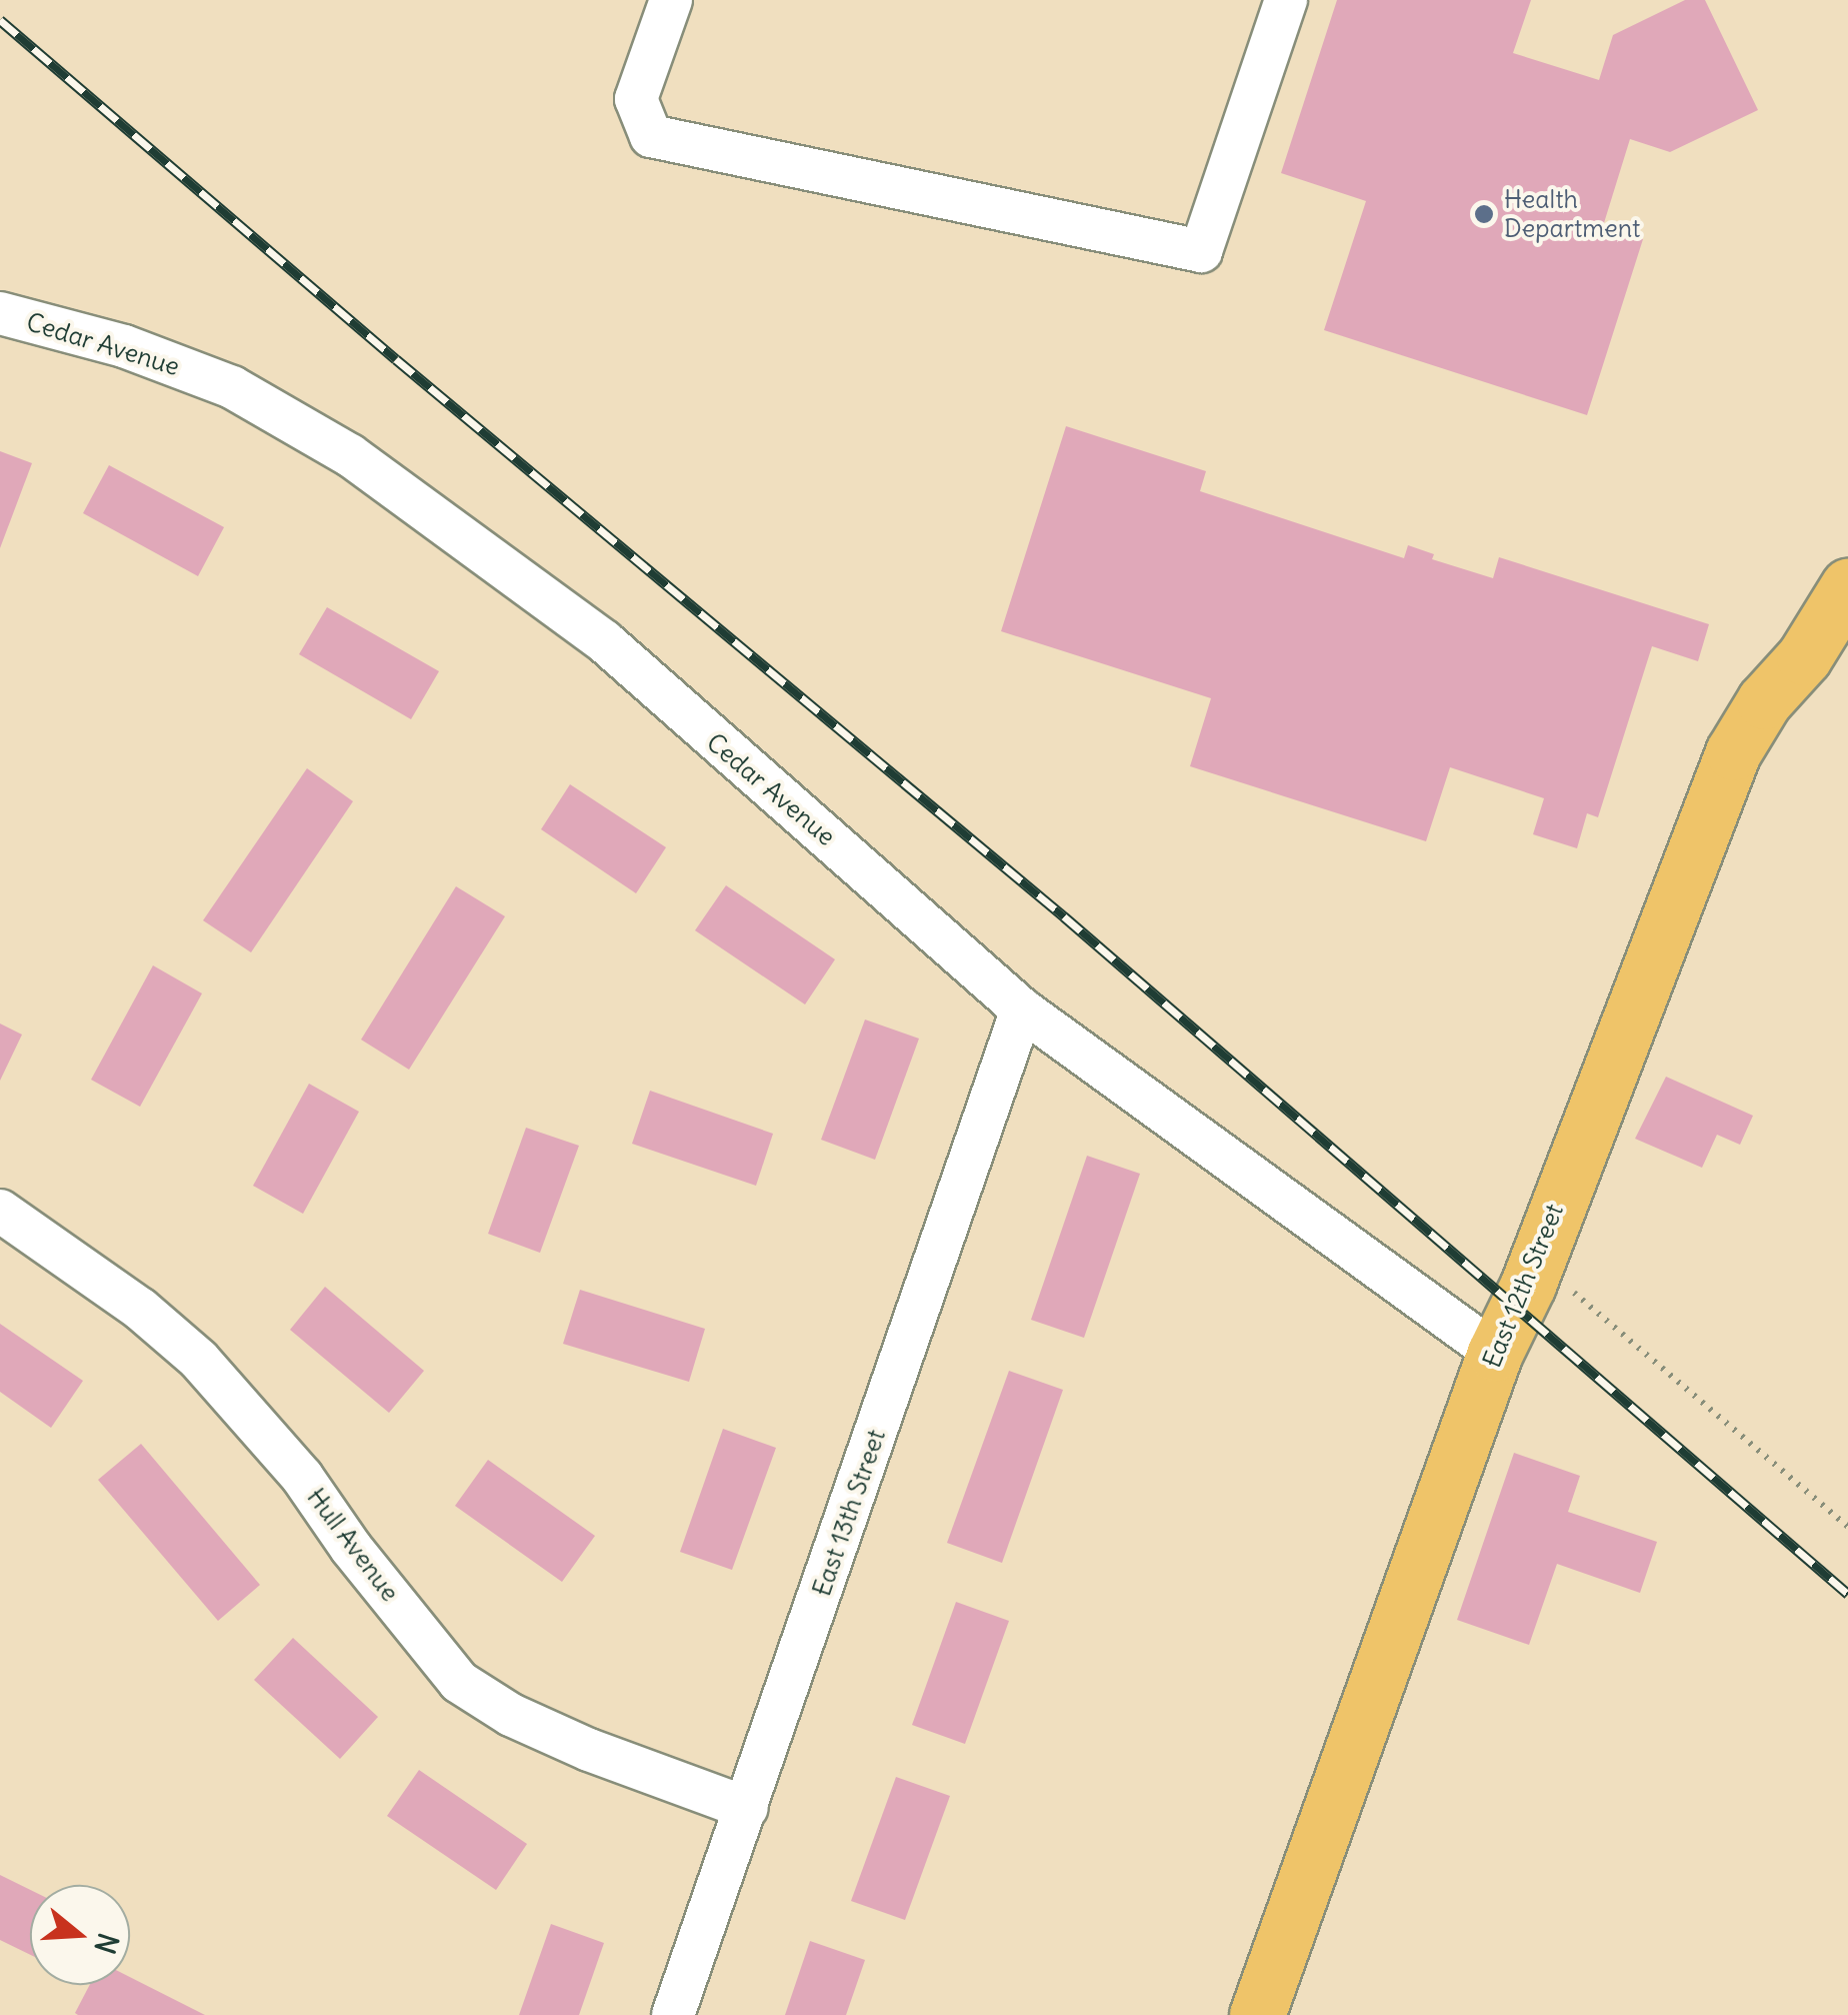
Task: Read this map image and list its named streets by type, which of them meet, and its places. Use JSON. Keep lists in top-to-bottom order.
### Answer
{
  "streets": {
    "main road": ["East 12th Street"],
    "street": ["Cedar Avenue", "East 13th Street", "Hull Avenue"]
  },
  "crossings": [
    ["Cedar Avenue", "East 12th Street"],
    ["Cedar Avenue", "East 13th Street"],
    ["East 13th Street", "Hull Avenue"]
  ],
  "places": ["Health Department"],
  "north": "right"
}
